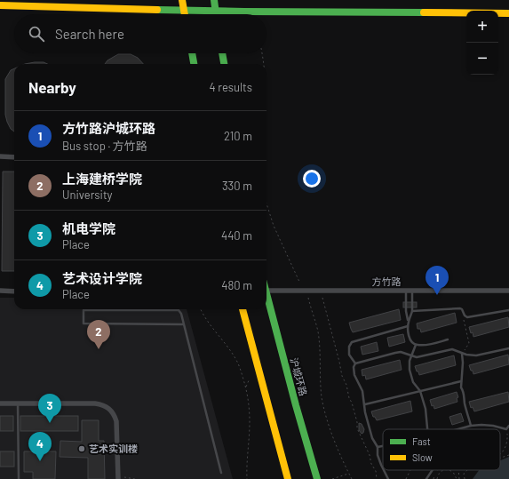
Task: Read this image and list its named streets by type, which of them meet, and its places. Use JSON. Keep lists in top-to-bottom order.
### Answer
{
  "streets": {
    "main road": ["沪城环路"],
    "street": ["方竹路"]
  },
  "places": ["艺术实训楼"],
  "legend": ["Fast", "Slow"],
  "page": {
    "map_buttons": ["+", "−"],
    "search": "Search here",
    "heading": ["Nearby", "4 results"],
    "list": [
      {
        "mark": "1",
        "name": "方竹路沪城环路",
        "note": "Bus stop · 方竹路",
        "value": "210 m"
      },
      {
        "mark": "2",
        "name": "上海建桥学院",
        "note": "University",
        "value": "330 m"
      },
      {
        "mark": "3",
        "name": "机电学院",
        "note": "Place",
        "value": "440 m"
      },
      {
        "mark": "4",
        "name": "艺术设计学院",
        "note": "Place",
        "value": "480 m"
      }
    ],
    "pins": [
      "1",
      "2",
      "3",
      "4"
    ]
  }
}
